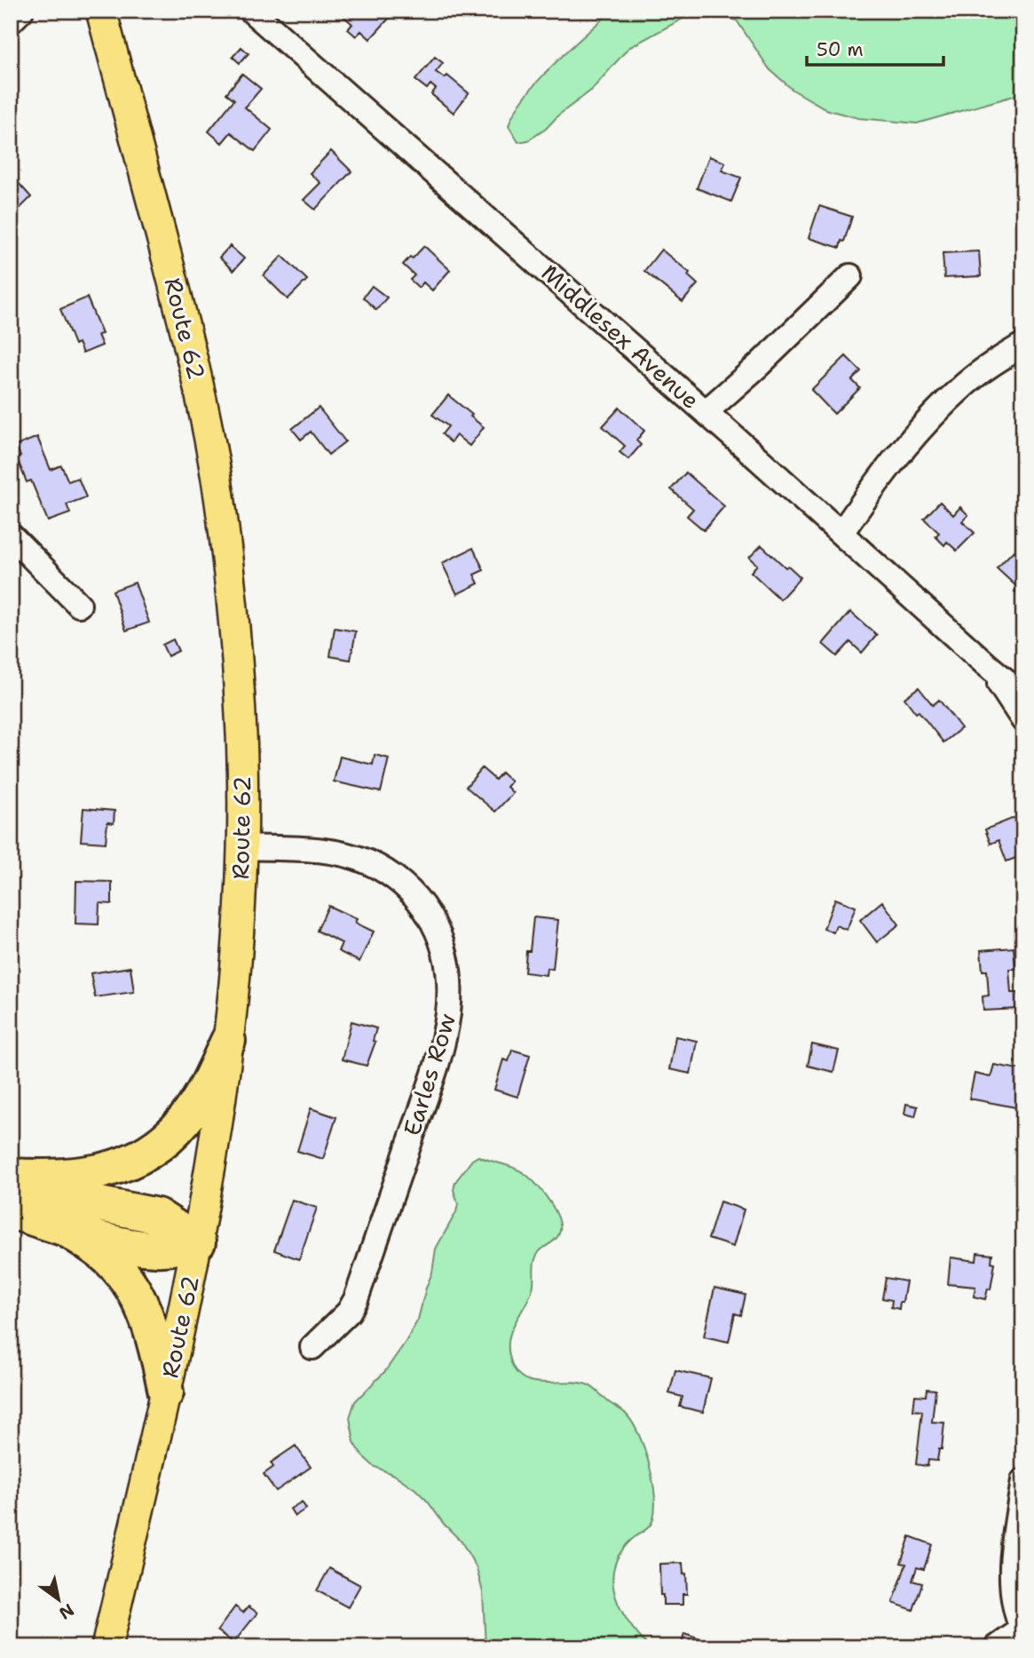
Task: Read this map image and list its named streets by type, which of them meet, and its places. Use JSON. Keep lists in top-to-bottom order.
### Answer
{
  "streets": {
    "main road": ["Route 62"],
    "street": ["Middlesex Avenue", "Earles Row"]
  },
  "crossings": [
    ["Route 62", "Earles Row"]
  ],
  "scale_bar": "50 m",
  "north": "bottom right"
}
